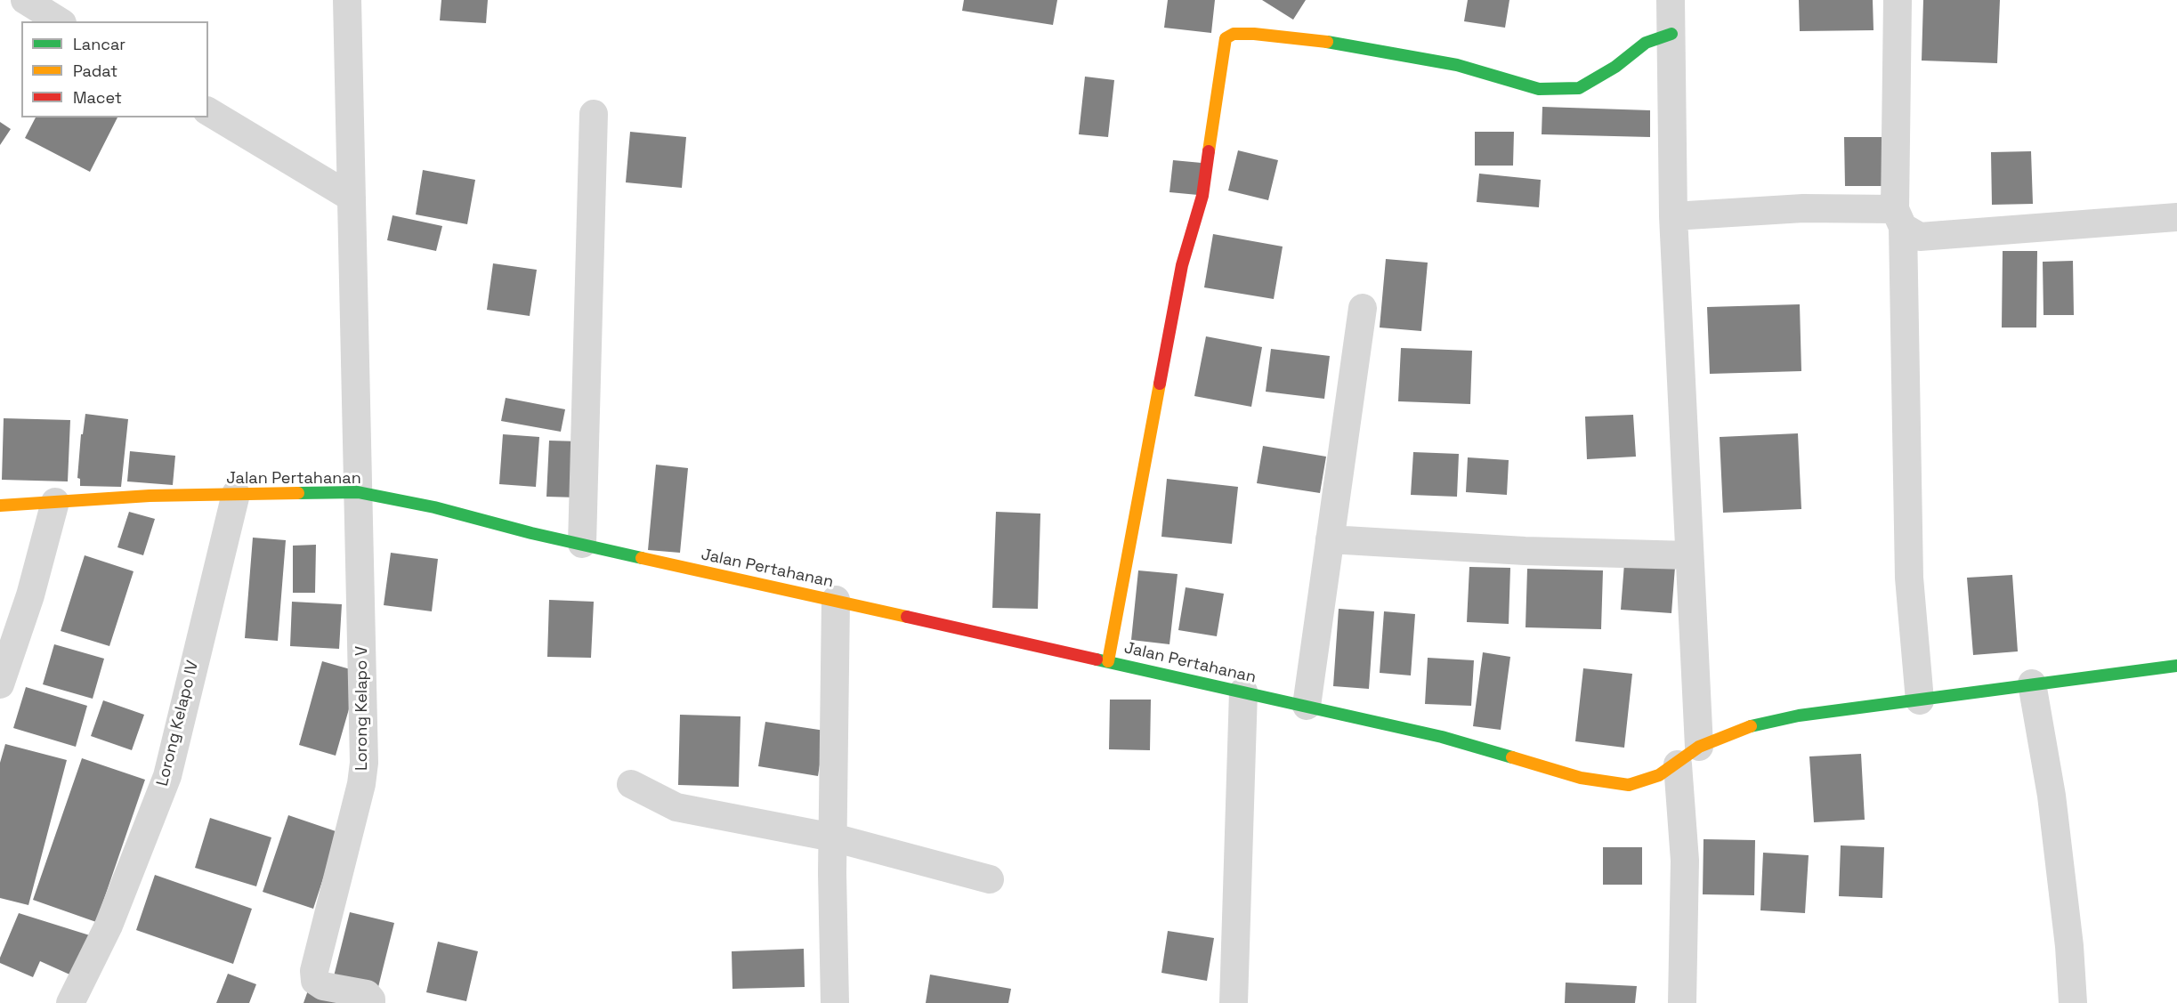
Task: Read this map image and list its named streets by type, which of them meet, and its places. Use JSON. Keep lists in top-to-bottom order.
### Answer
{
  "streets": {
    "street": ["Jalan Pertahanan", "Lorong Kelapo V", "Lorong Kelapo IV"]
  },
  "crossings": [
    ["Jalan Pertahanan", "Lorong Kelapo V"],
    ["Jalan Pertahanan", "Lorong Kelapo IV"]
  ],
  "legend": ["Lancar", "Padat", "Macet"]
}
